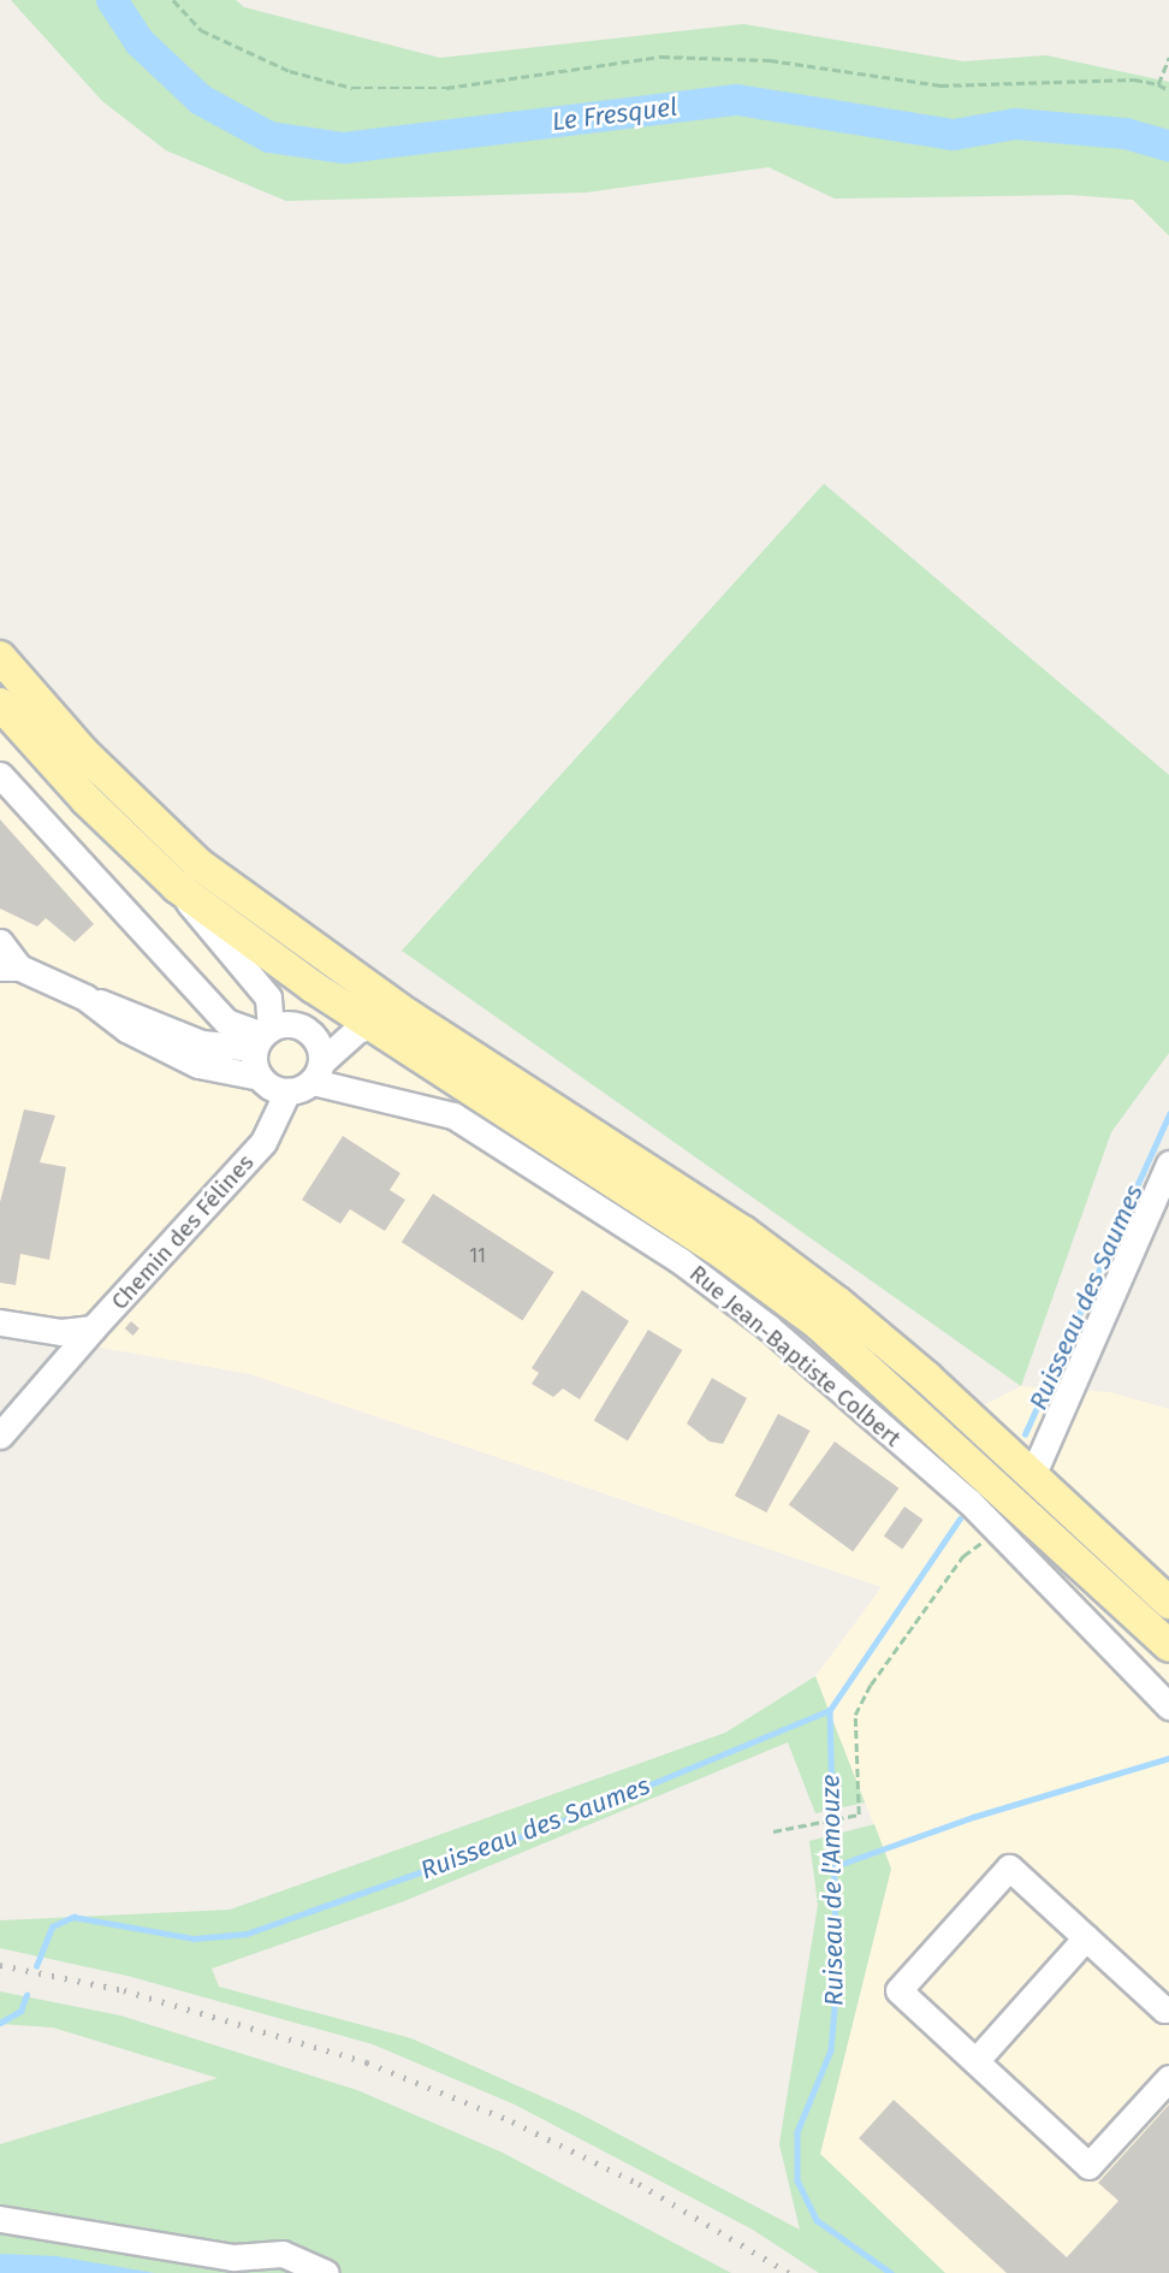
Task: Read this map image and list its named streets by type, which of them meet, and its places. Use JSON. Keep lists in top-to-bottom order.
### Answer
{
  "streets": {
    "street": ["Chemin des Félines", "Rue Jean-Baptiste Colbert"]
  },
  "crossings": [
    ["Chemin des Félines", "Rue Jean-Baptiste Colbert"]
  ],
  "water": ["Le Fresquel", "Ruisseau des Saumes", "Ruiseau de l'Amouze"],
  "house_numbers": ["11"]
}
